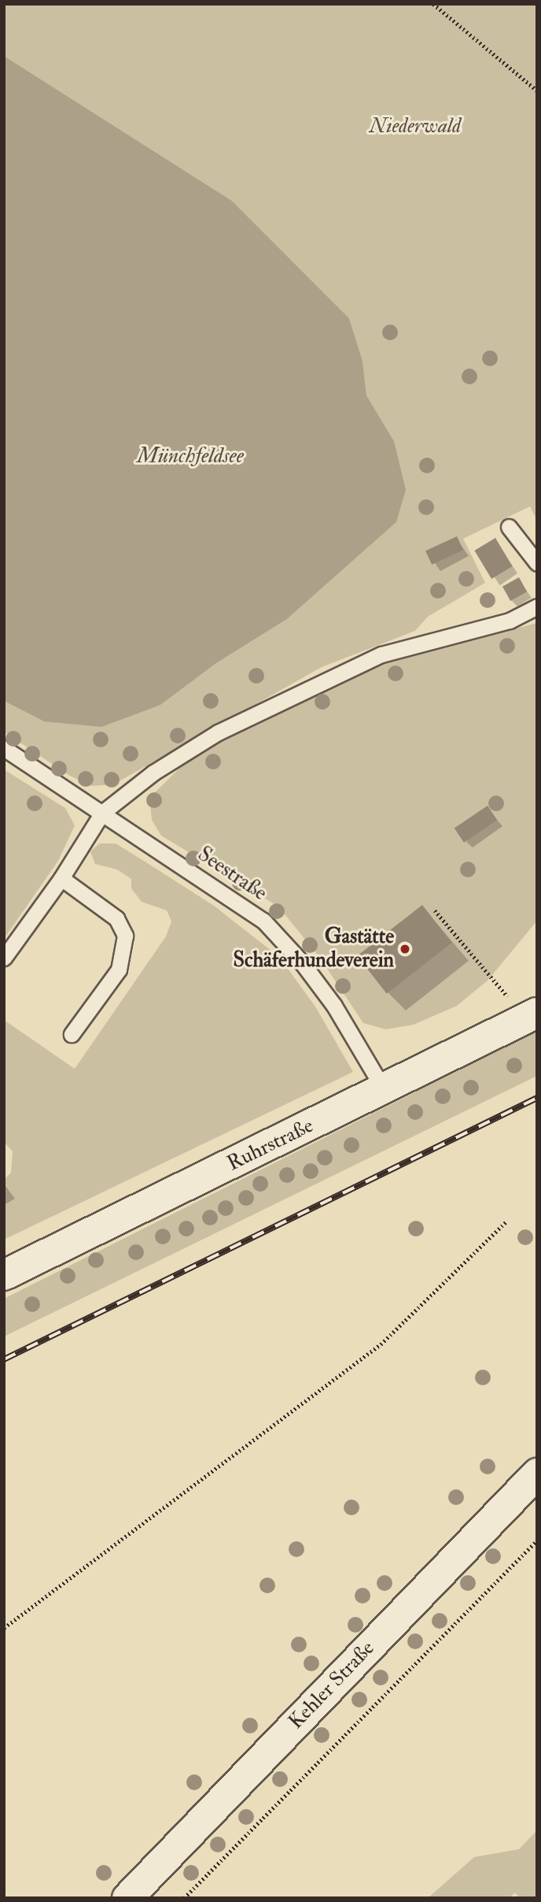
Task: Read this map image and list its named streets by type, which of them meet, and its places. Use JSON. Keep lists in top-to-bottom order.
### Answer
{
  "streets": {
    "main road": ["Ruhrstraße", "Kehler Straße"],
    "lane": ["Seestraße"]
  },
  "crossings": [
    ["Seestraße", "Ruhrstraße"]
  ],
  "water": ["Münchfeldsee"],
  "parks": ["Niederwald"],
  "places": ["Gastätte Schäferhundeverein"]
}
